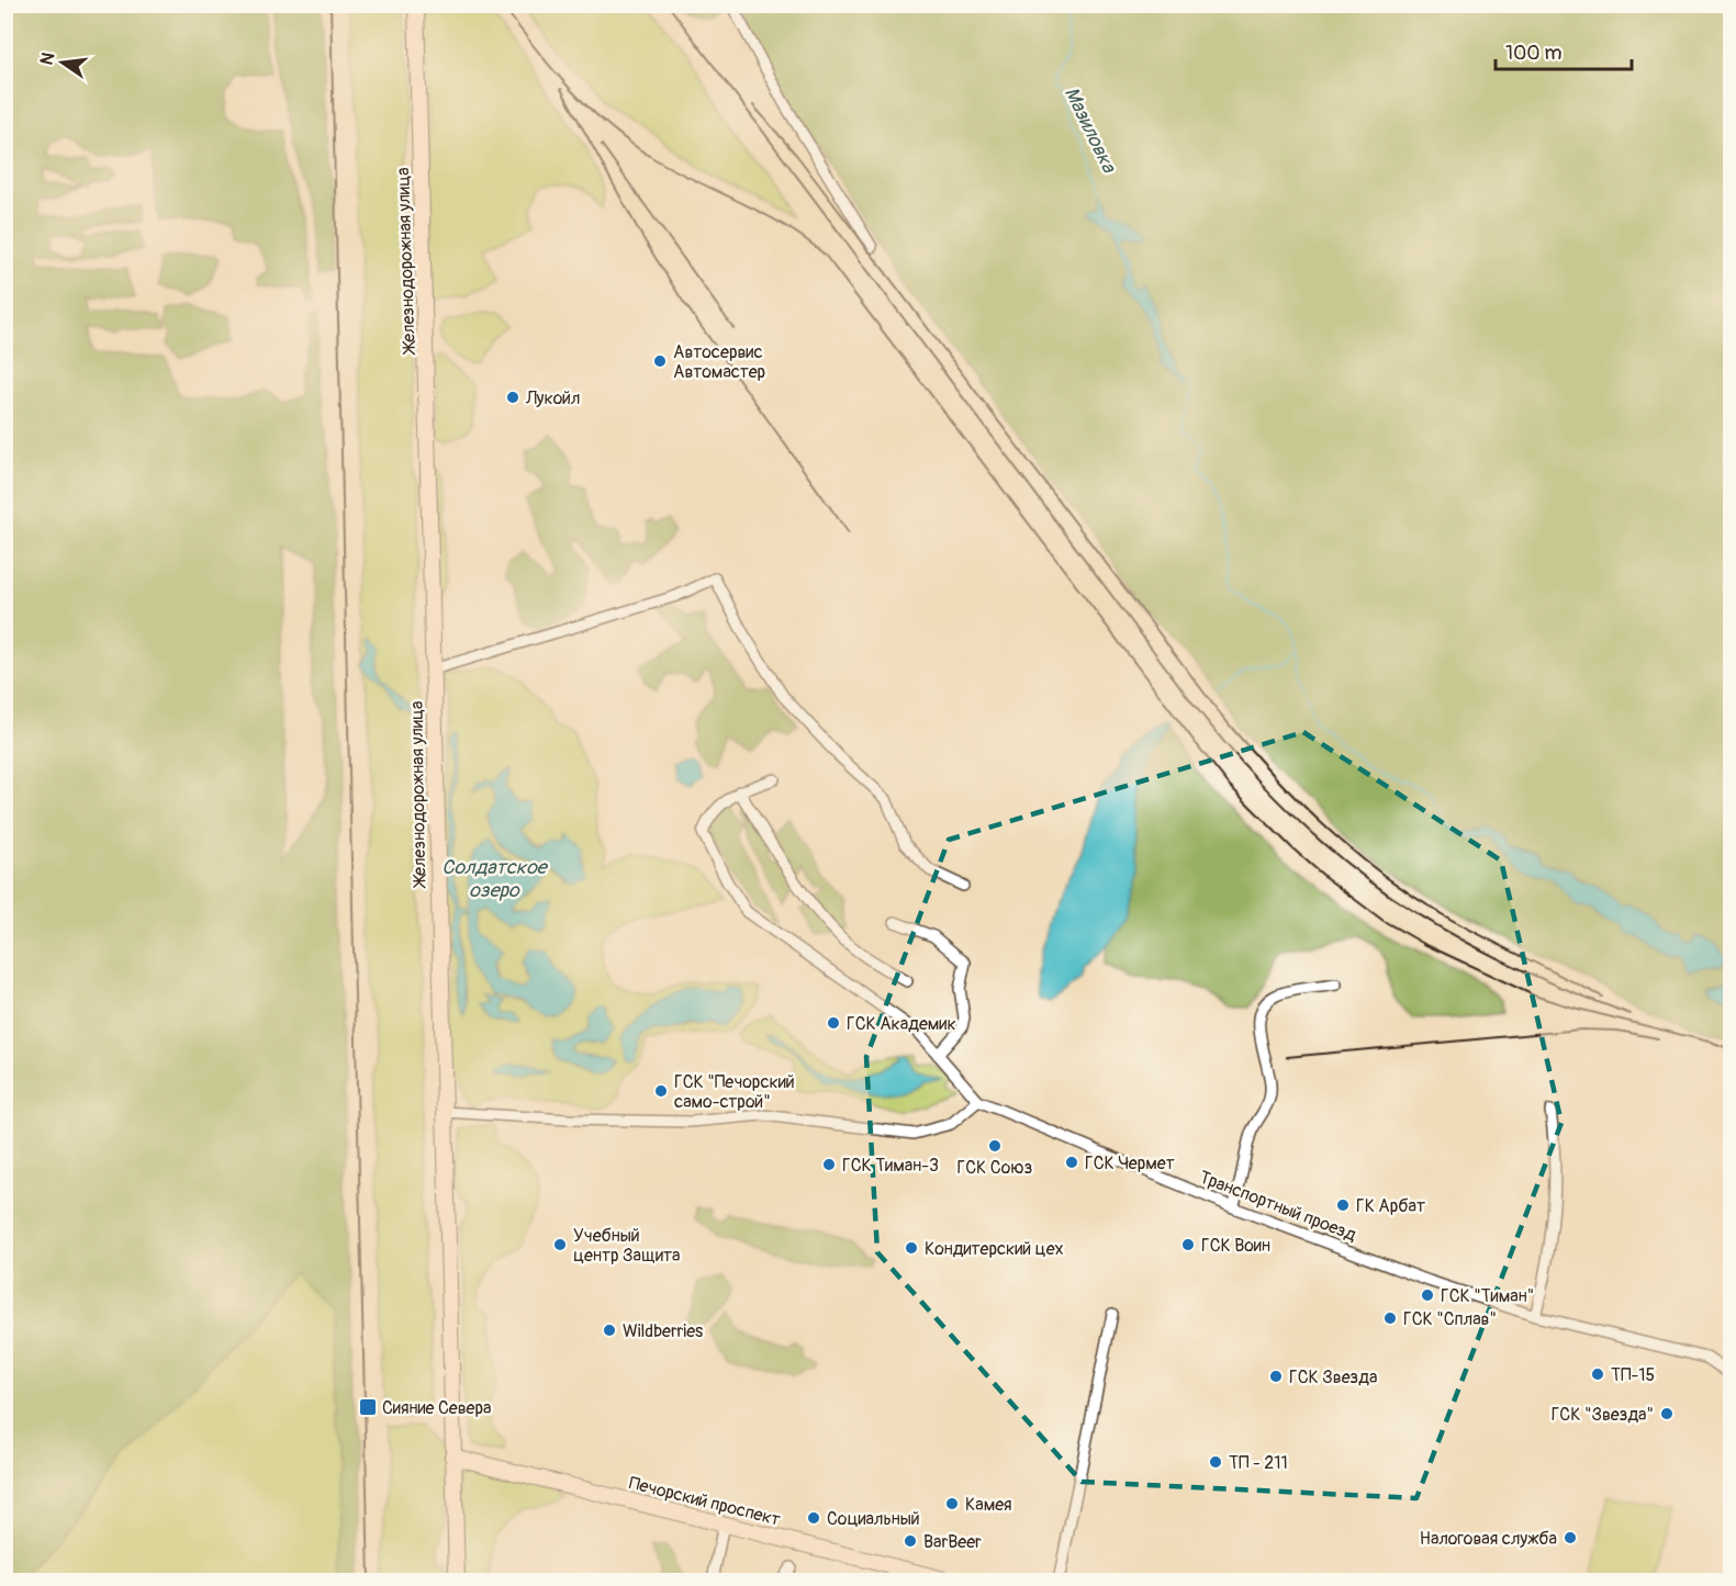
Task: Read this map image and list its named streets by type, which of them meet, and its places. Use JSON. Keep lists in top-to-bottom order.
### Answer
{
  "streets": {
    "main road": ["Железнодорожная улица", "Печорский проспект"],
    "street": ["Транспортный проезд"]
  },
  "crossings": [
    ["Железнодорожная улица", "Печорский проспект"]
  ],
  "water": ["Мазиловка", "Солдатское озеро"],
  "places": {
    "other": [
      "Автосервис Автомастер",
      "Лукойл",
      "ГСК Академик",
      "ГСК \"Печорский само-строй\"",
      "ГСК Союз",
      "ГСК Чермет",
      "ГСК Тиман-3",
      "ГК Арбат",
      "Учебный центр Защита",
      "ГСК Воин",
      "Кондитерский цех",
      "ГСК \"Тиман\"",
      "ГСК \"Сплав\"",
      "Wildberries",
      "ТП-15",
      "ГСК Звезда",
      "ГСК \"Звезда\"",
      "ТП - 211",
      "Камея",
      "Социальный",
      "Налоговая служба",
      "BarBeer"
    ],
    "transit": ["Сияние Севера"]
  },
  "scale_bar": "100 m",
  "north": "left"
}
